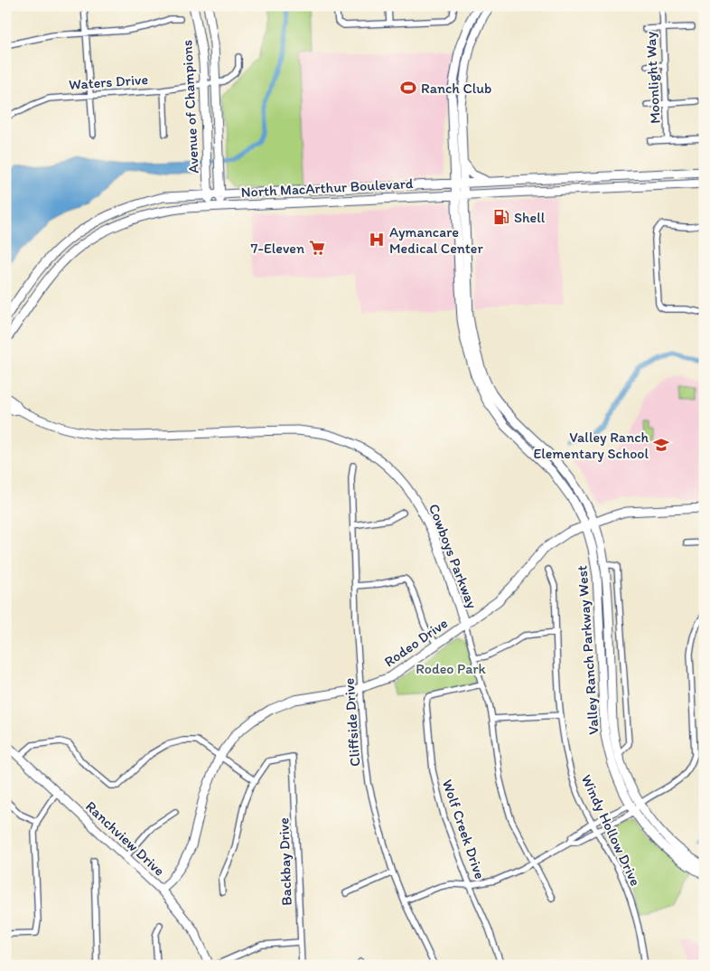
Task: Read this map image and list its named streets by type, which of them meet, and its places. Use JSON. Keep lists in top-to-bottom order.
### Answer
{
  "streets": {
    "main road": [
      "Avenue of Champions",
      "North MacArthur Boulevard",
      "Cowboys Parkway",
      "Rodeo Drive",
      "Valley Ranch Parkway West",
      "Ranchview Drive"
    ],
    "street": [
      "Moonlight Way",
      "Waters Drive",
      "Cliffside Drive",
      "Wolf Creek Drive",
      "Windy Hollow Drive",
      "Backbay Drive"
    ]
  },
  "crossings": [
    ["Waters Drive", "Avenue of Champions"],
    ["Avenue of Champions", "North MacArthur Boulevard"],
    ["North MacArthur Boulevard", "Valley Ranch Parkway West"],
    ["Cowboys Parkway", "Rodeo Drive"],
    ["Cowboys Parkway", "Wolf Creek Drive"],
    ["Rodeo Drive", "Valley Ranch Parkway West"],
    ["Rodeo Drive", "Cliffside Drive"],
    ["Rodeo Drive", "Ranchview Drive"]
  ],
  "parks": ["Rodeo Park"],
  "places": {
    "sports": ["Ranch Club"],
    "fuel station": ["Shell"],
    "hospital": ["Aymancare Medical Center"],
    "supermarket": ["7-Eleven"],
    "school or university": ["Valley Ranch Elementary School"]
  }
}
